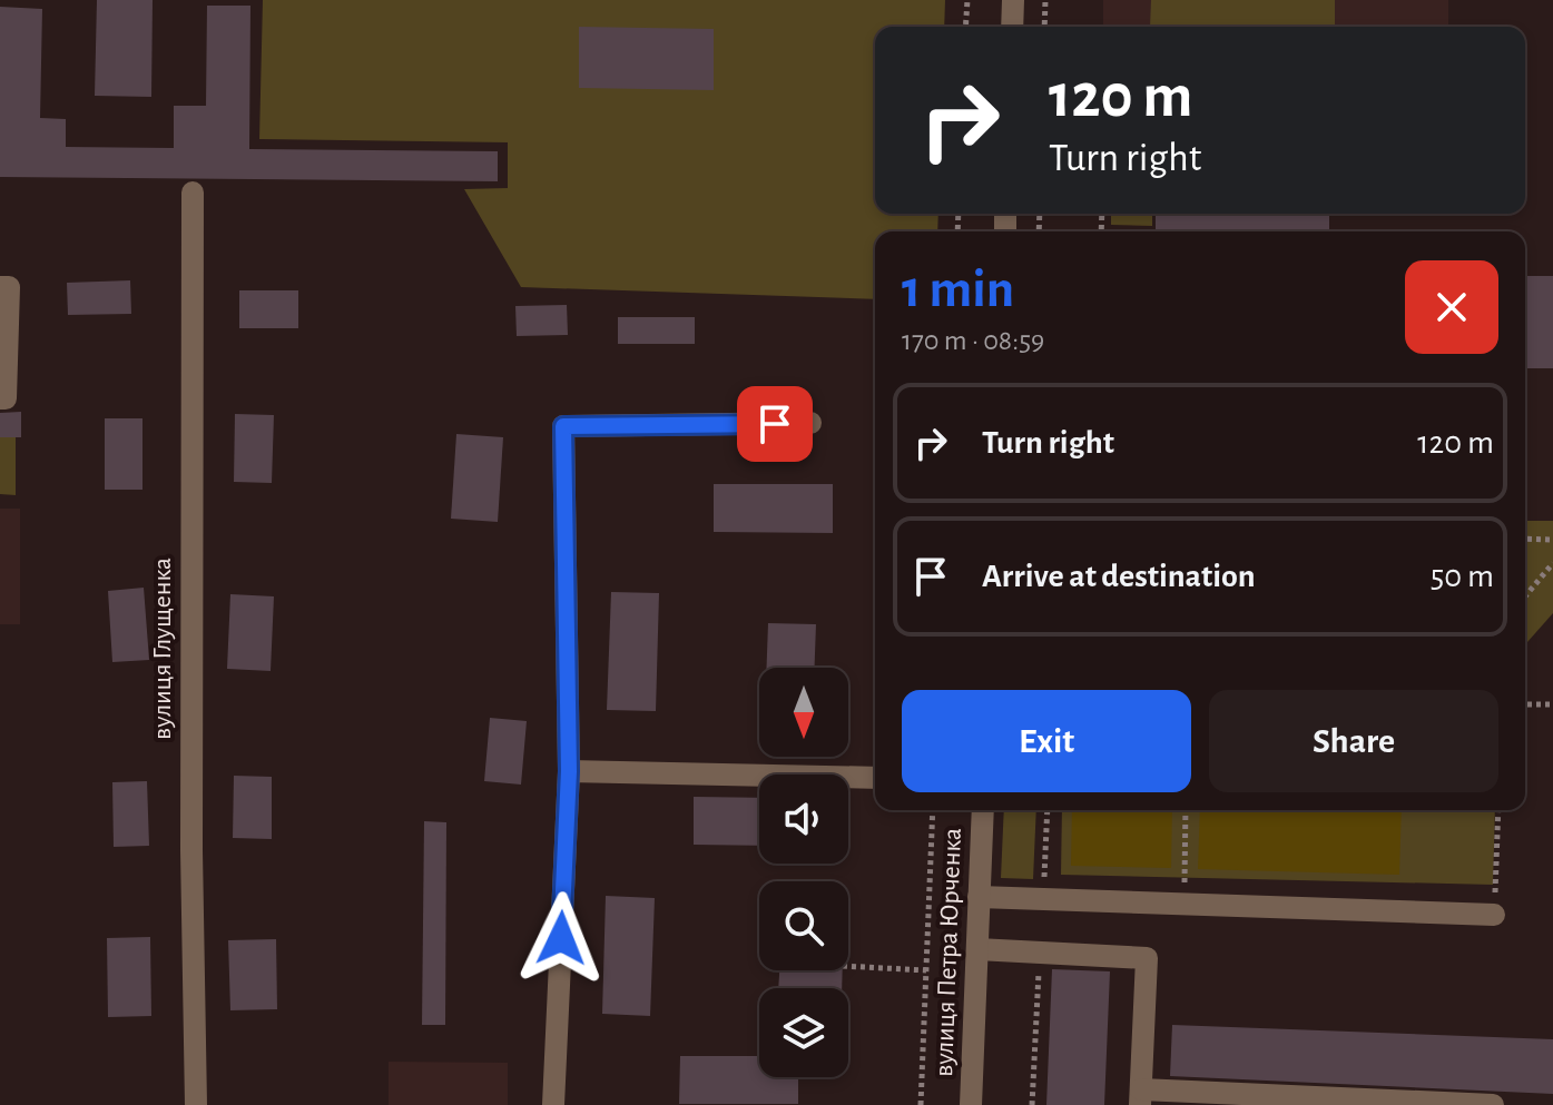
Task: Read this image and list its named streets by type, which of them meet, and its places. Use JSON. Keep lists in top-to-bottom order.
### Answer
{
  "streets": {
    "street": ["вулиця Глущенка", "вулиця Петра Юрченка"]
  },
  "north": "bottom",
  "page": {
    "turn": ["120 m", "Turn right"],
    "heading": ["1 min", "170 m · 08:59"],
    "list": [
      {
        "name": "Turn right",
        "value": "120 m"
      },
      {
        "name": "Arrive at destination",
        "value": "50 m"
      }
    ],
    "buttons": ["Exit", "Share"]
  }
}
